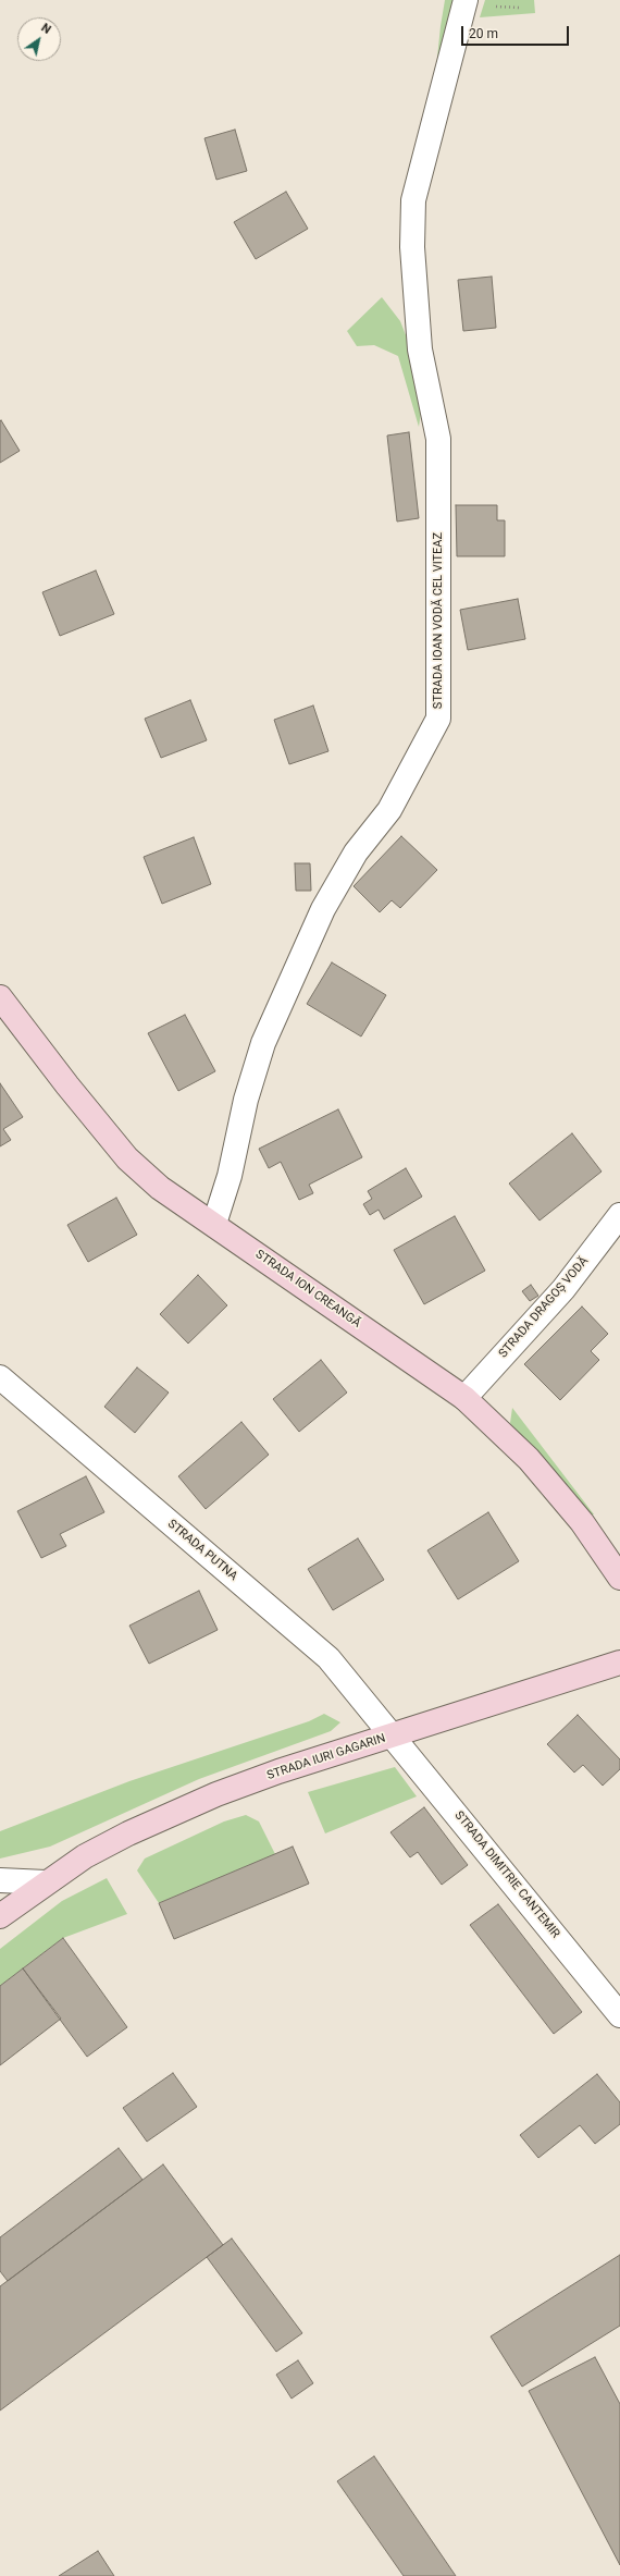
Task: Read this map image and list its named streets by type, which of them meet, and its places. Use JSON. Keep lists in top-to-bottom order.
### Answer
{
  "streets": {
    "street": [
      "STRADA IOAN VODĂ CEL VITEAZ",
      "STRADA ION CREANGĂ",
      "STRADA DRAGOȘ VODĂ",
      "STRADA PUTNA",
      "STRADA IURI GAGARIN",
      "STRADA DIMITRIE CANTEMIR"
    ]
  },
  "crossings": [
    ["STRADA IOAN VODĂ CEL VITEAZ", "STRADA ION CREANGĂ"],
    ["STRADA ION CREANGĂ", "STRADA DRAGOȘ VODĂ"],
    ["STRADA PUTNA", "STRADA IURI GAGARIN"],
    ["STRADA PUTNA", "STRADA DIMITRIE CANTEMIR"],
    ["STRADA IURI GAGARIN", "STRADA DIMITRIE CANTEMIR"]
  ],
  "scale_bar": "20 m",
  "north": "top right"
}
